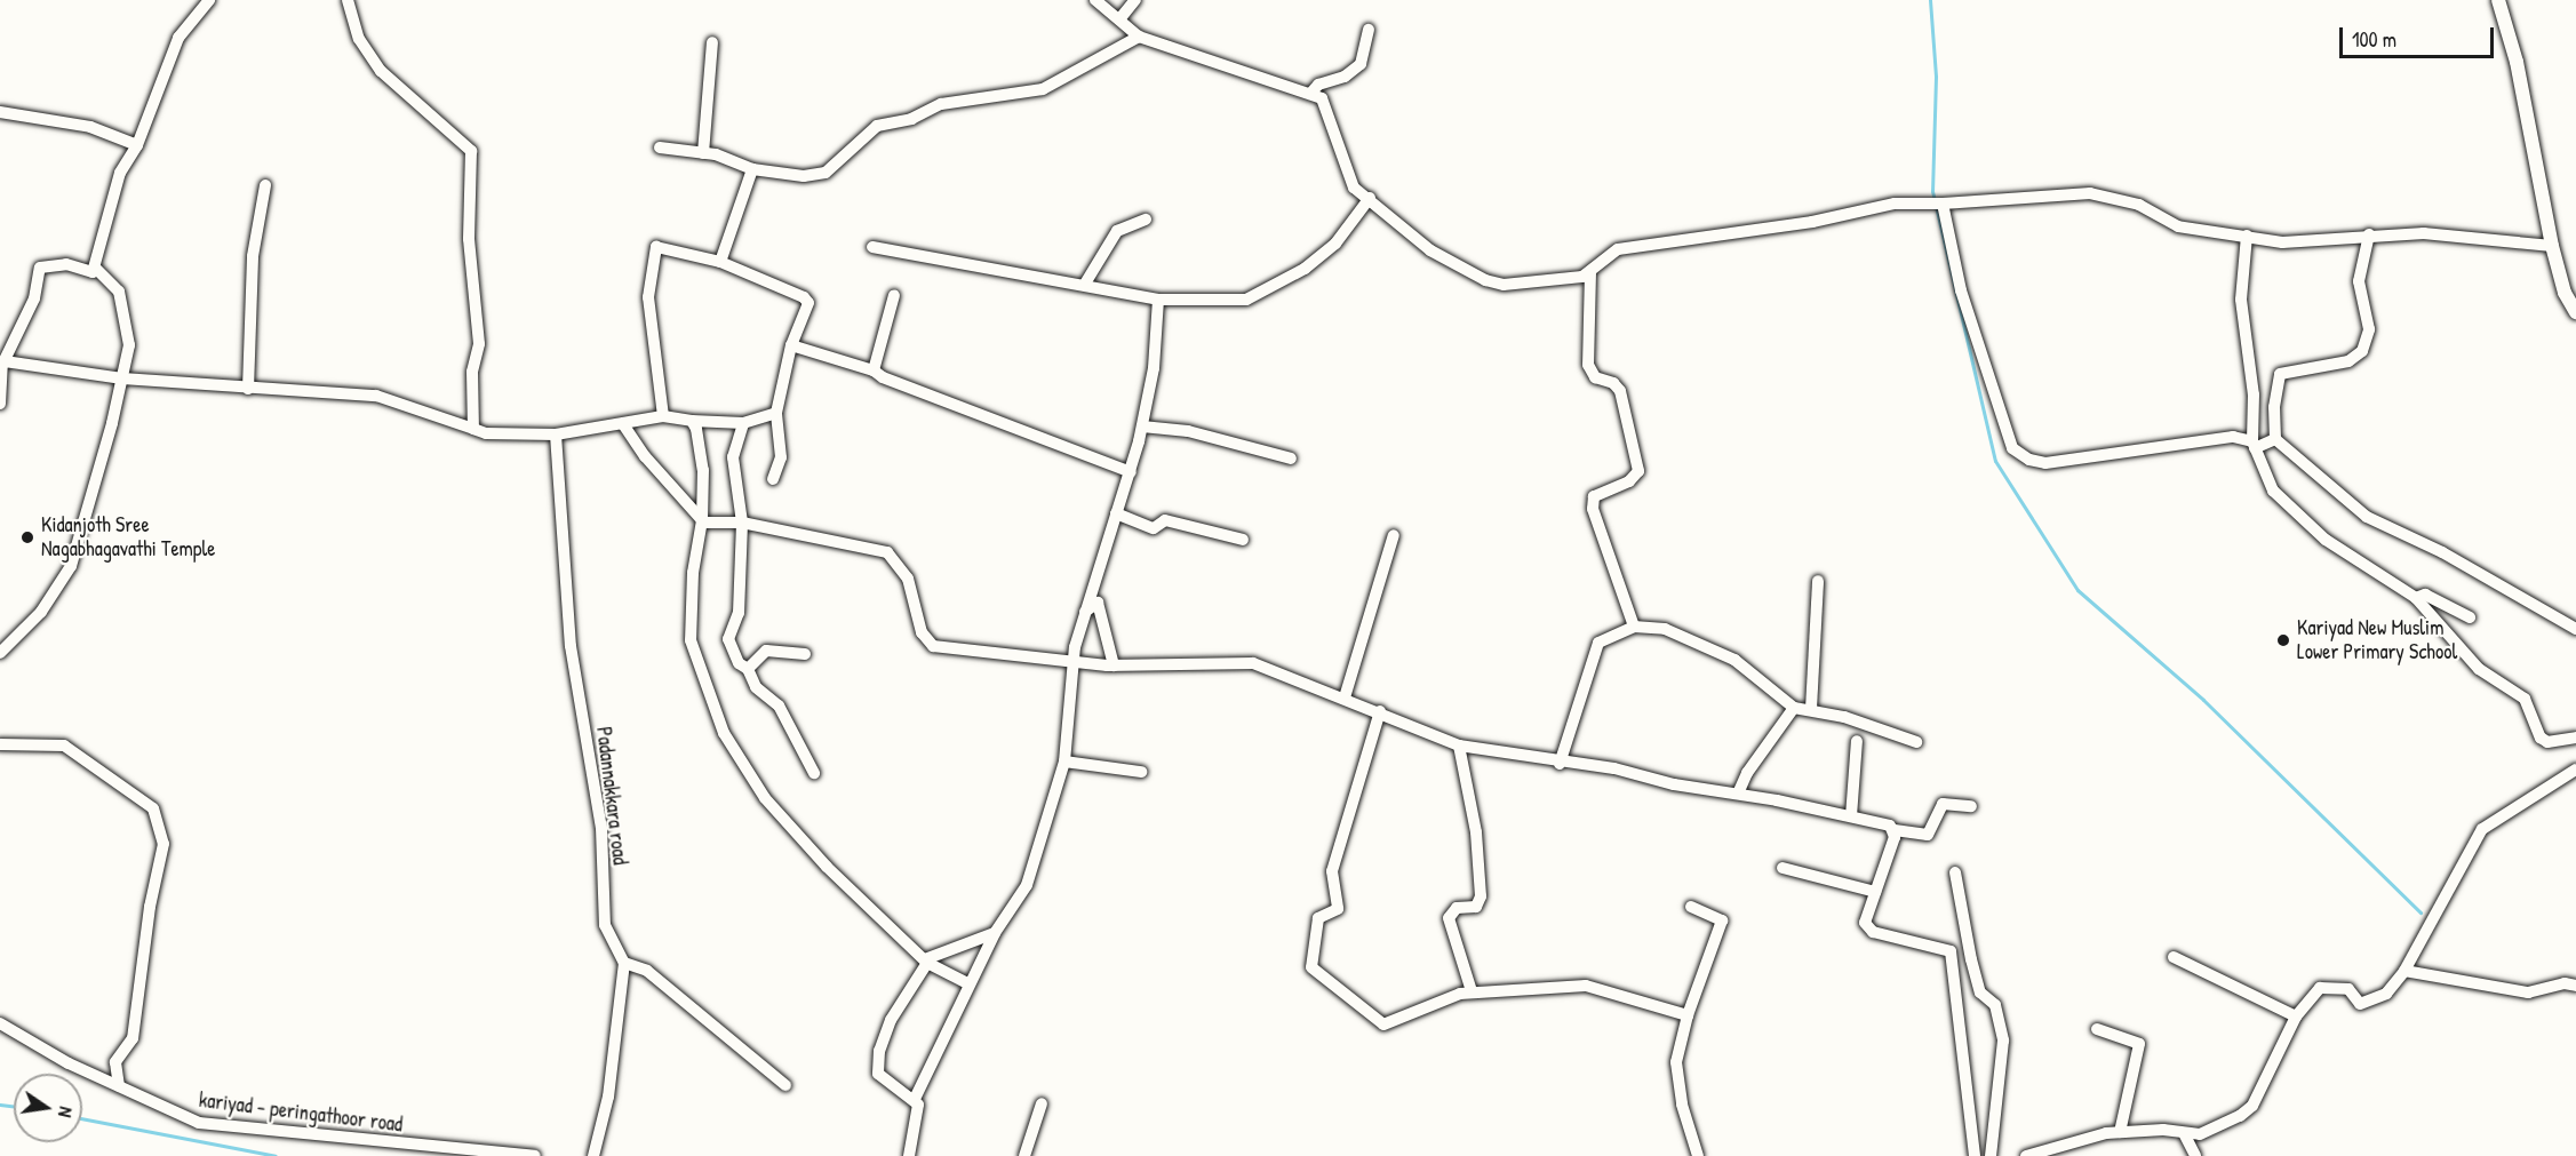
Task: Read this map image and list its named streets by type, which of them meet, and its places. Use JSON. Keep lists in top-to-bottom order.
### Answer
{
  "streets": {
    "street": ["Padannakkara road", "kariyad - peringathoor road"]
  },
  "places": ["Kidanjoth Sree Nagabhagavathi Temple", "Kariyad New Muslim Lower Primary School"],
  "scale_bar": "100 m",
  "north": "right"
}
